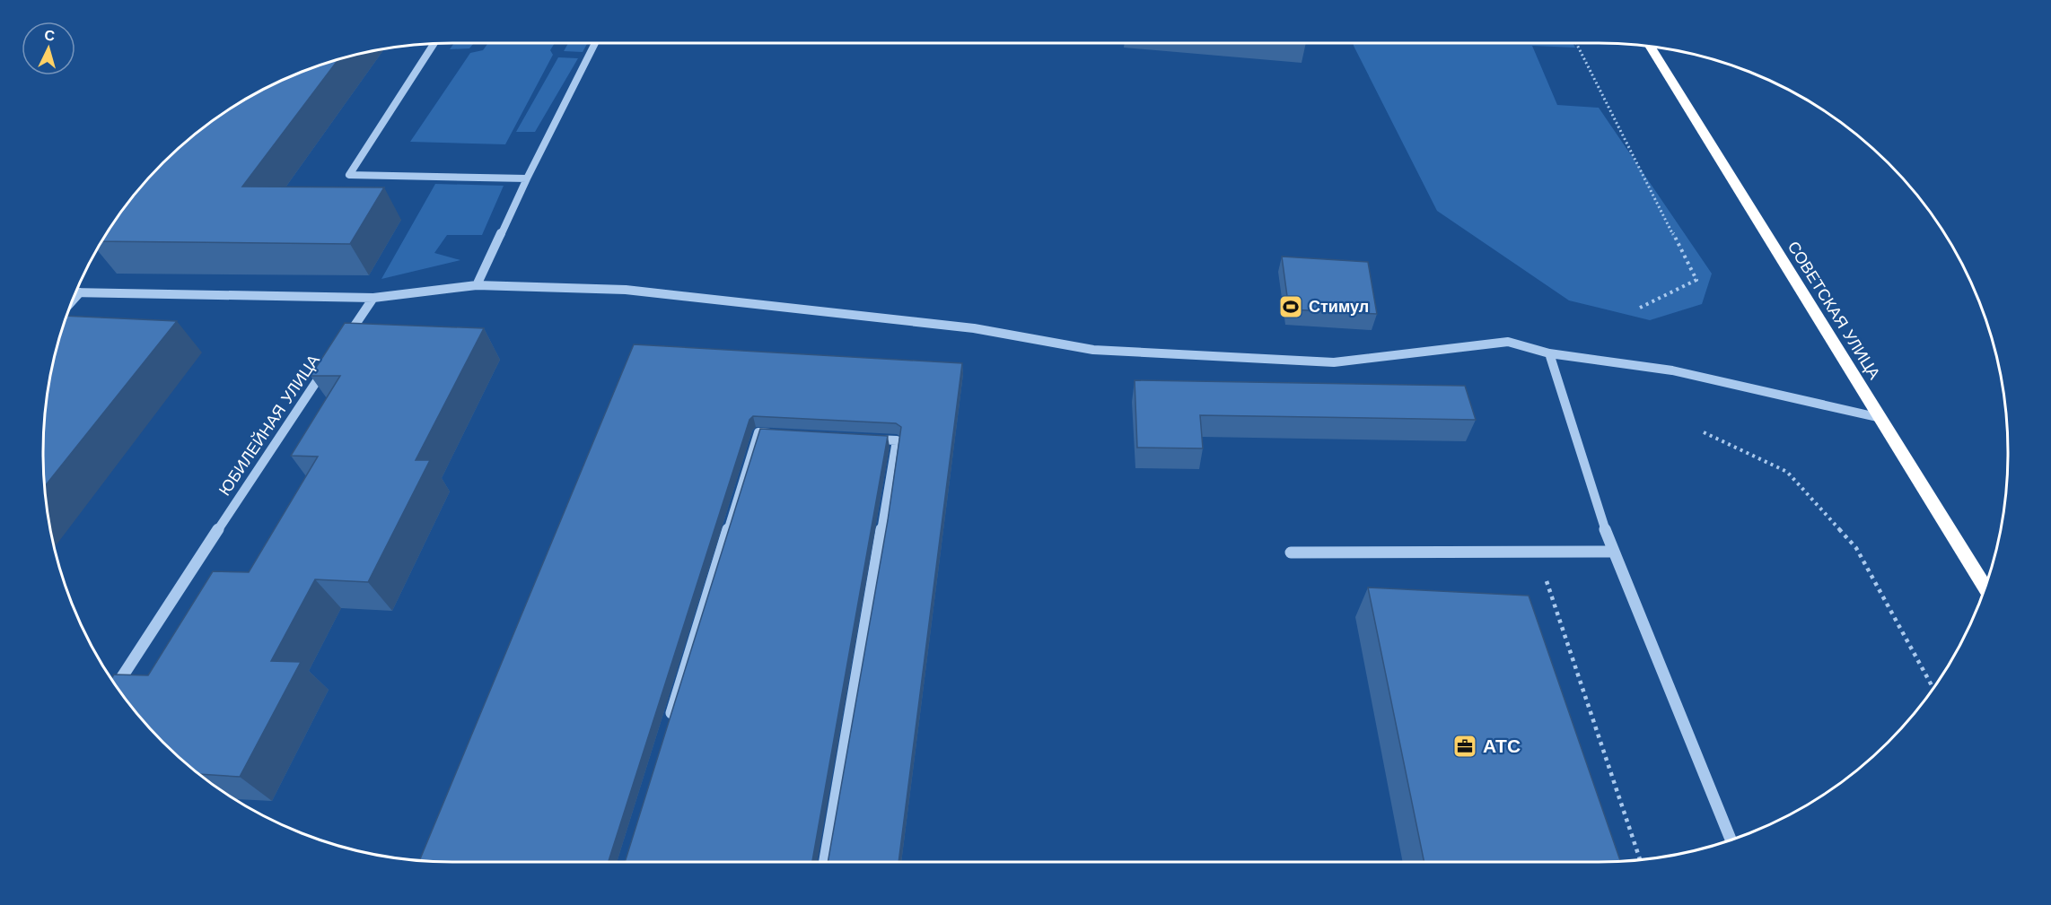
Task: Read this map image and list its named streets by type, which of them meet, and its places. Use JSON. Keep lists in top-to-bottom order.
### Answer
{
  "streets": {
    "highway": ["СОВЕТСКАЯ УЛИЦА"],
    "street": ["ЮБИЛЕЙНАЯ УЛИЦА"]
  },
  "places": {
    "sports": ["Стимул"],
    "office": ["АТС"]
  },
  "north": "top"
}
